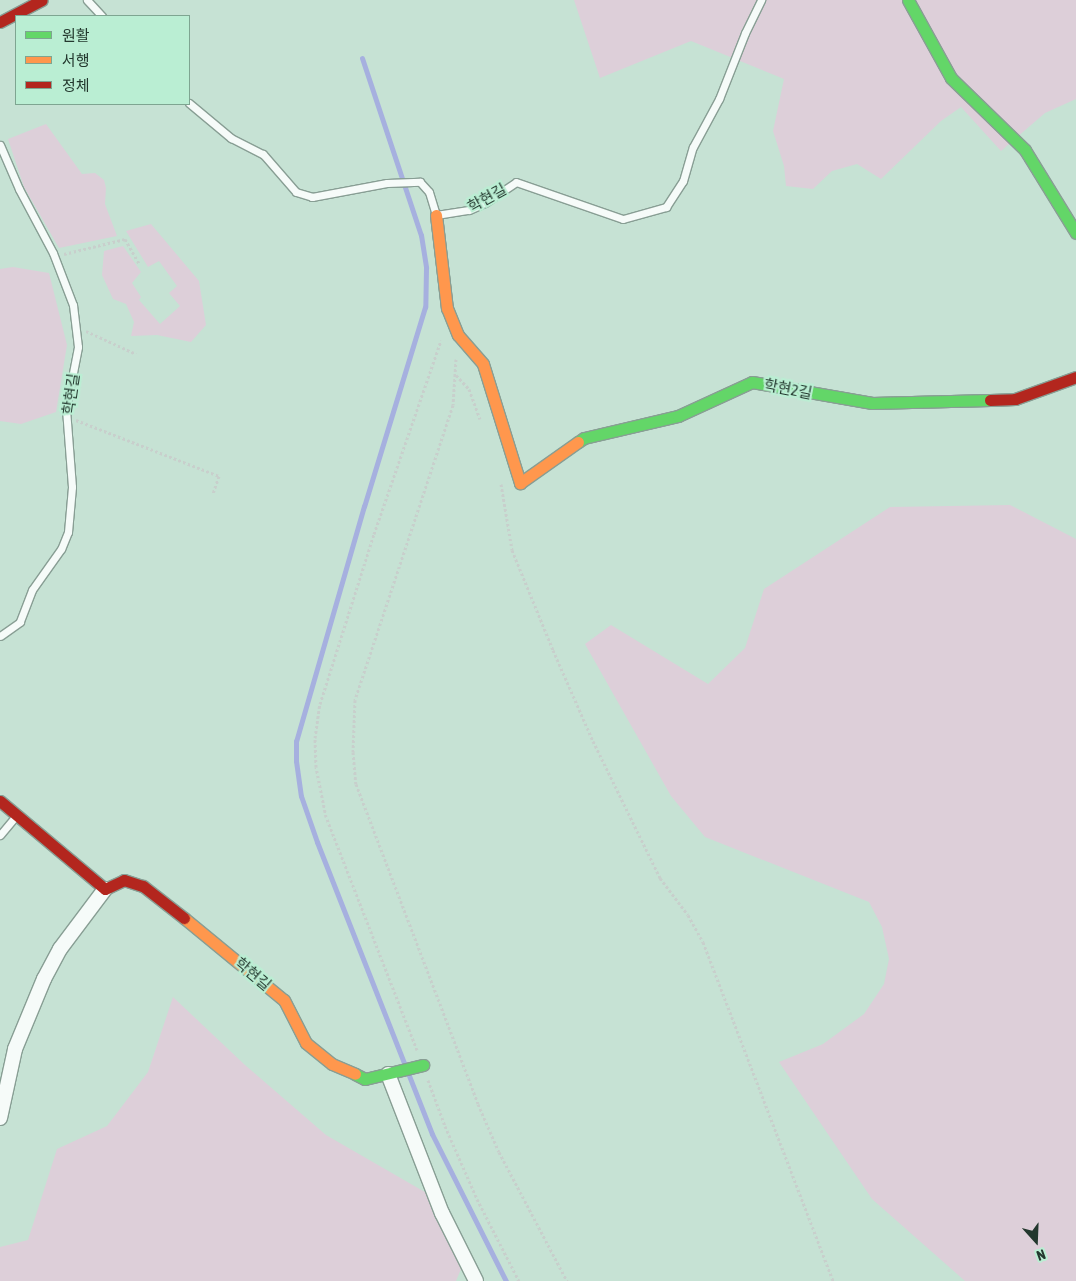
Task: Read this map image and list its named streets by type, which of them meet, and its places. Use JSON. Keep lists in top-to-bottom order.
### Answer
{
  "streets": {
    "street": ["학현길", "학현2길"]
  },
  "crossings": [
    ["학현길", "학현2길"]
  ],
  "legend": ["원활", "서행", "정체"],
  "north": "bottom"
}
